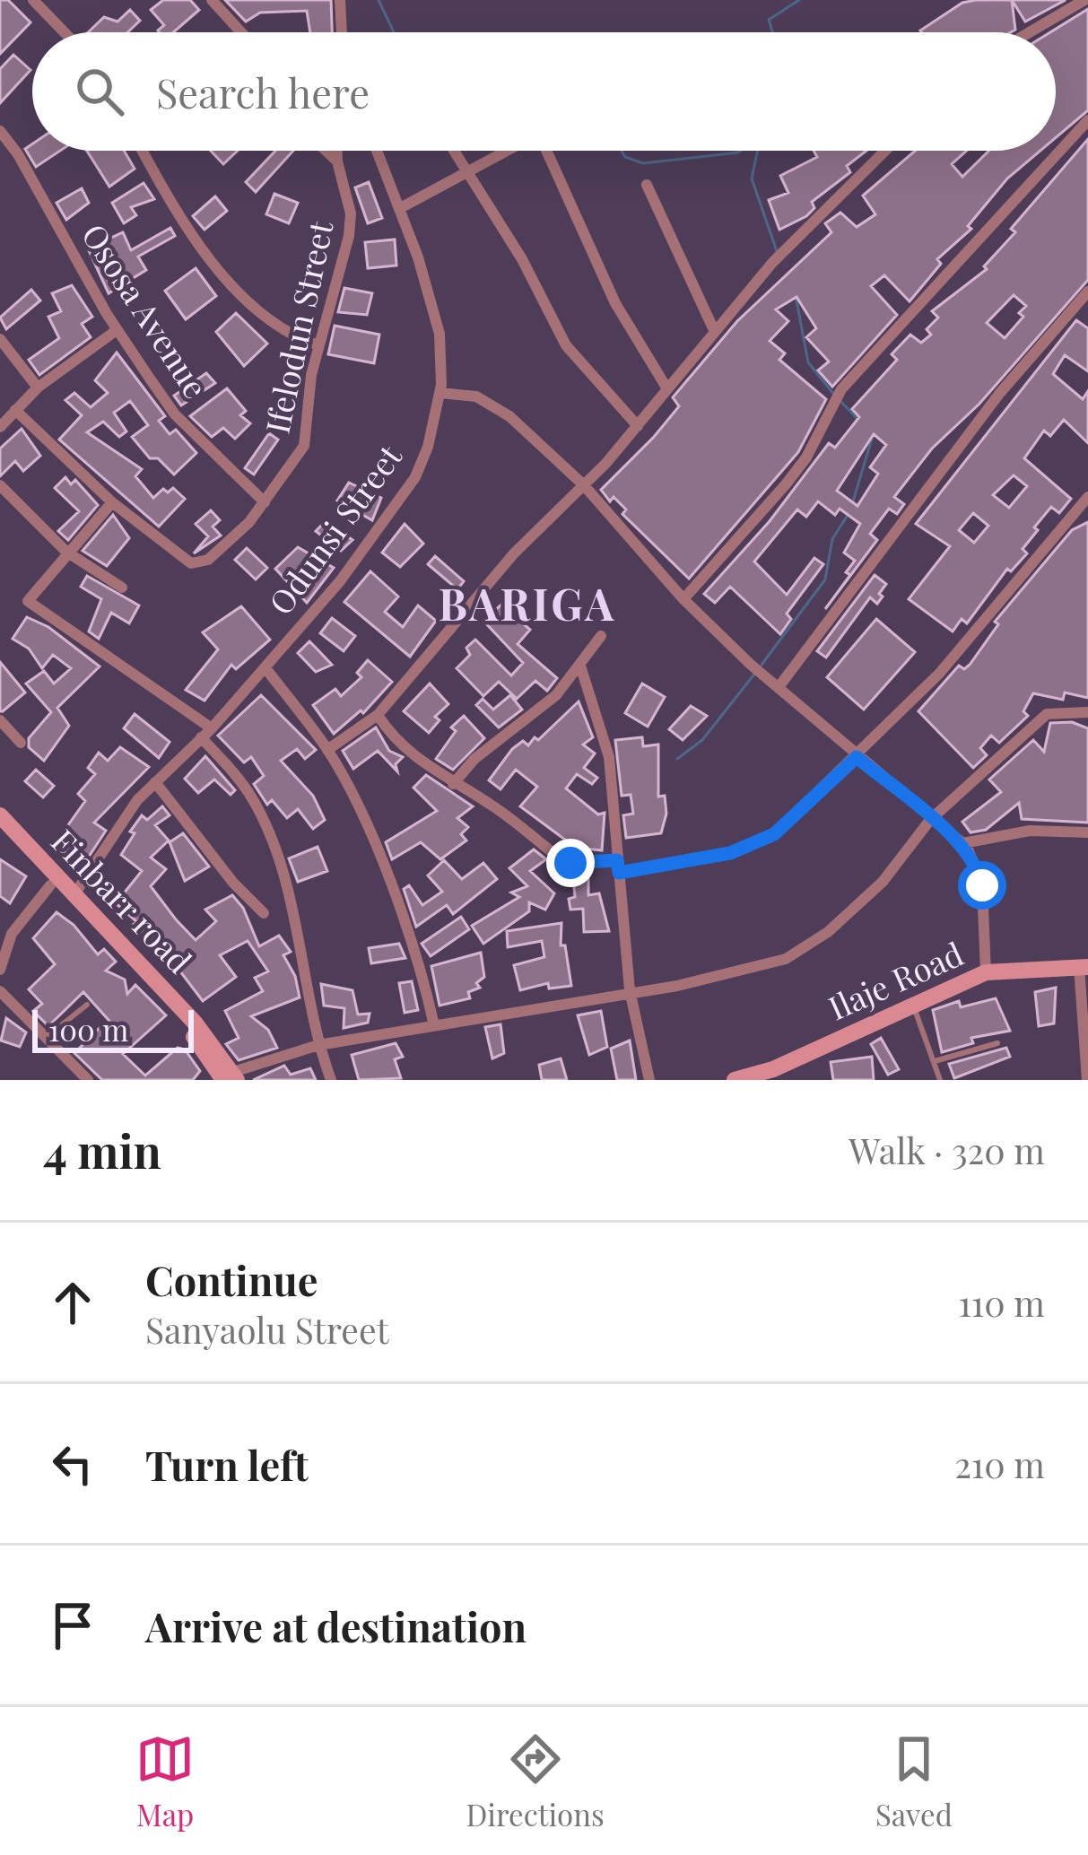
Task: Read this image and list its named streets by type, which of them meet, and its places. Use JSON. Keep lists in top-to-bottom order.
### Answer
{
  "streets": {
    "main road": ["Finbarr road", "Ilaje Road"],
    "street": ["Ososa Avenue", "Ifelodun Street", "Odunsi Street"]
  },
  "crossings": [
    ["Ososa Avenue", "Ifelodun Street"],
    ["Odunsi Street", "Finbarr road"]
  ],
  "districts": ["BARIGA"],
  "scale_bar": "100 m",
  "page": {
    "search": "Search here",
    "scale": "100 m",
    "heading": ["4 min", "Walk · 320 m"],
    "list": [
      ["Continue", "Sanyaolu Street", "110 m"],
      ["Turn left", "210 m"],
      "Arrive at destination"
    ],
    "nav": ["Map", "Directions", "Saved"]
  }
}
